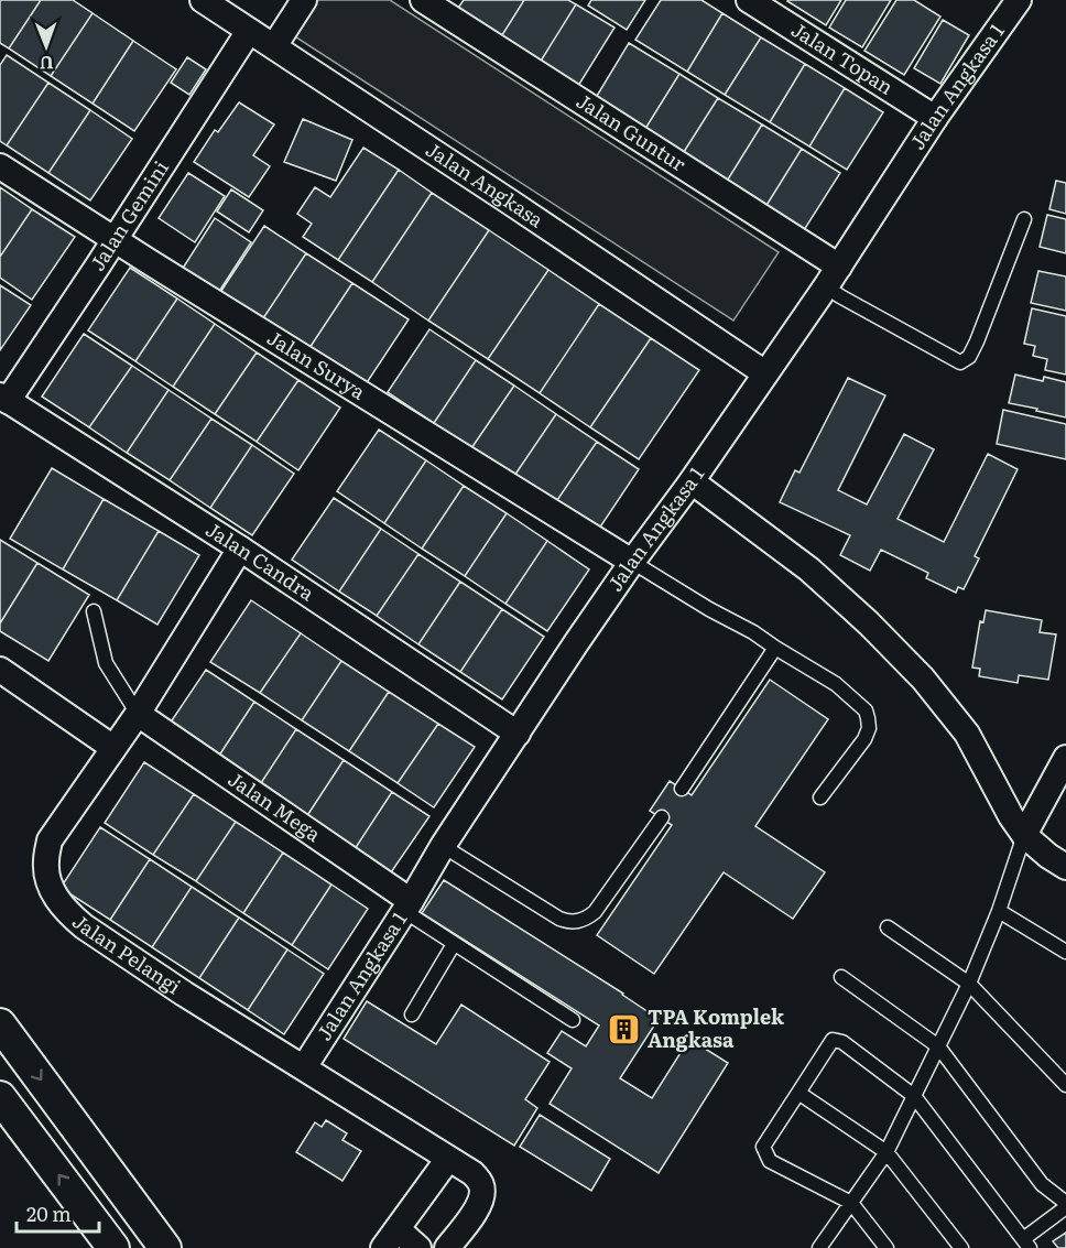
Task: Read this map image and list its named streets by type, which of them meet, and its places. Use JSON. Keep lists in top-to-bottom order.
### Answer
{
  "streets": {
    "street": [
      "Jalan Topan",
      "Jalan Angkasa 1",
      "Jalan Guntur",
      "Jalan Angkasa",
      "Jalan Gemini",
      "Jalan Surya",
      "Jalan Candra",
      "Jalan Mega",
      "Jalan Pelangi"
    ]
  },
  "crossings": [
    ["Jalan Topan", "Jalan Angkasa 1"],
    ["Jalan Angkasa 1", "Jalan Guntur"],
    ["Jalan Angkasa 1", "Jalan Angkasa"],
    ["Jalan Angkasa 1", "Jalan Surya"],
    ["Jalan Angkasa 1", "Jalan Candra"],
    ["Jalan Angkasa 1", "Jalan Mega"],
    ["Jalan Angkasa 1", "Jalan Pelangi"],
    ["Jalan Angkasa", "Jalan Gemini"],
    ["Jalan Gemini", "Jalan Surya"],
    ["Jalan Gemini", "Jalan Candra"],
    ["Jalan Candra", "Jalan Pelangi"],
    ["Jalan Mega", "Jalan Pelangi"]
  ],
  "places": {
    "building": ["TPA Komplek Angkasa"]
  },
  "scale_bar": "20 m",
  "north": "bottom"
}
